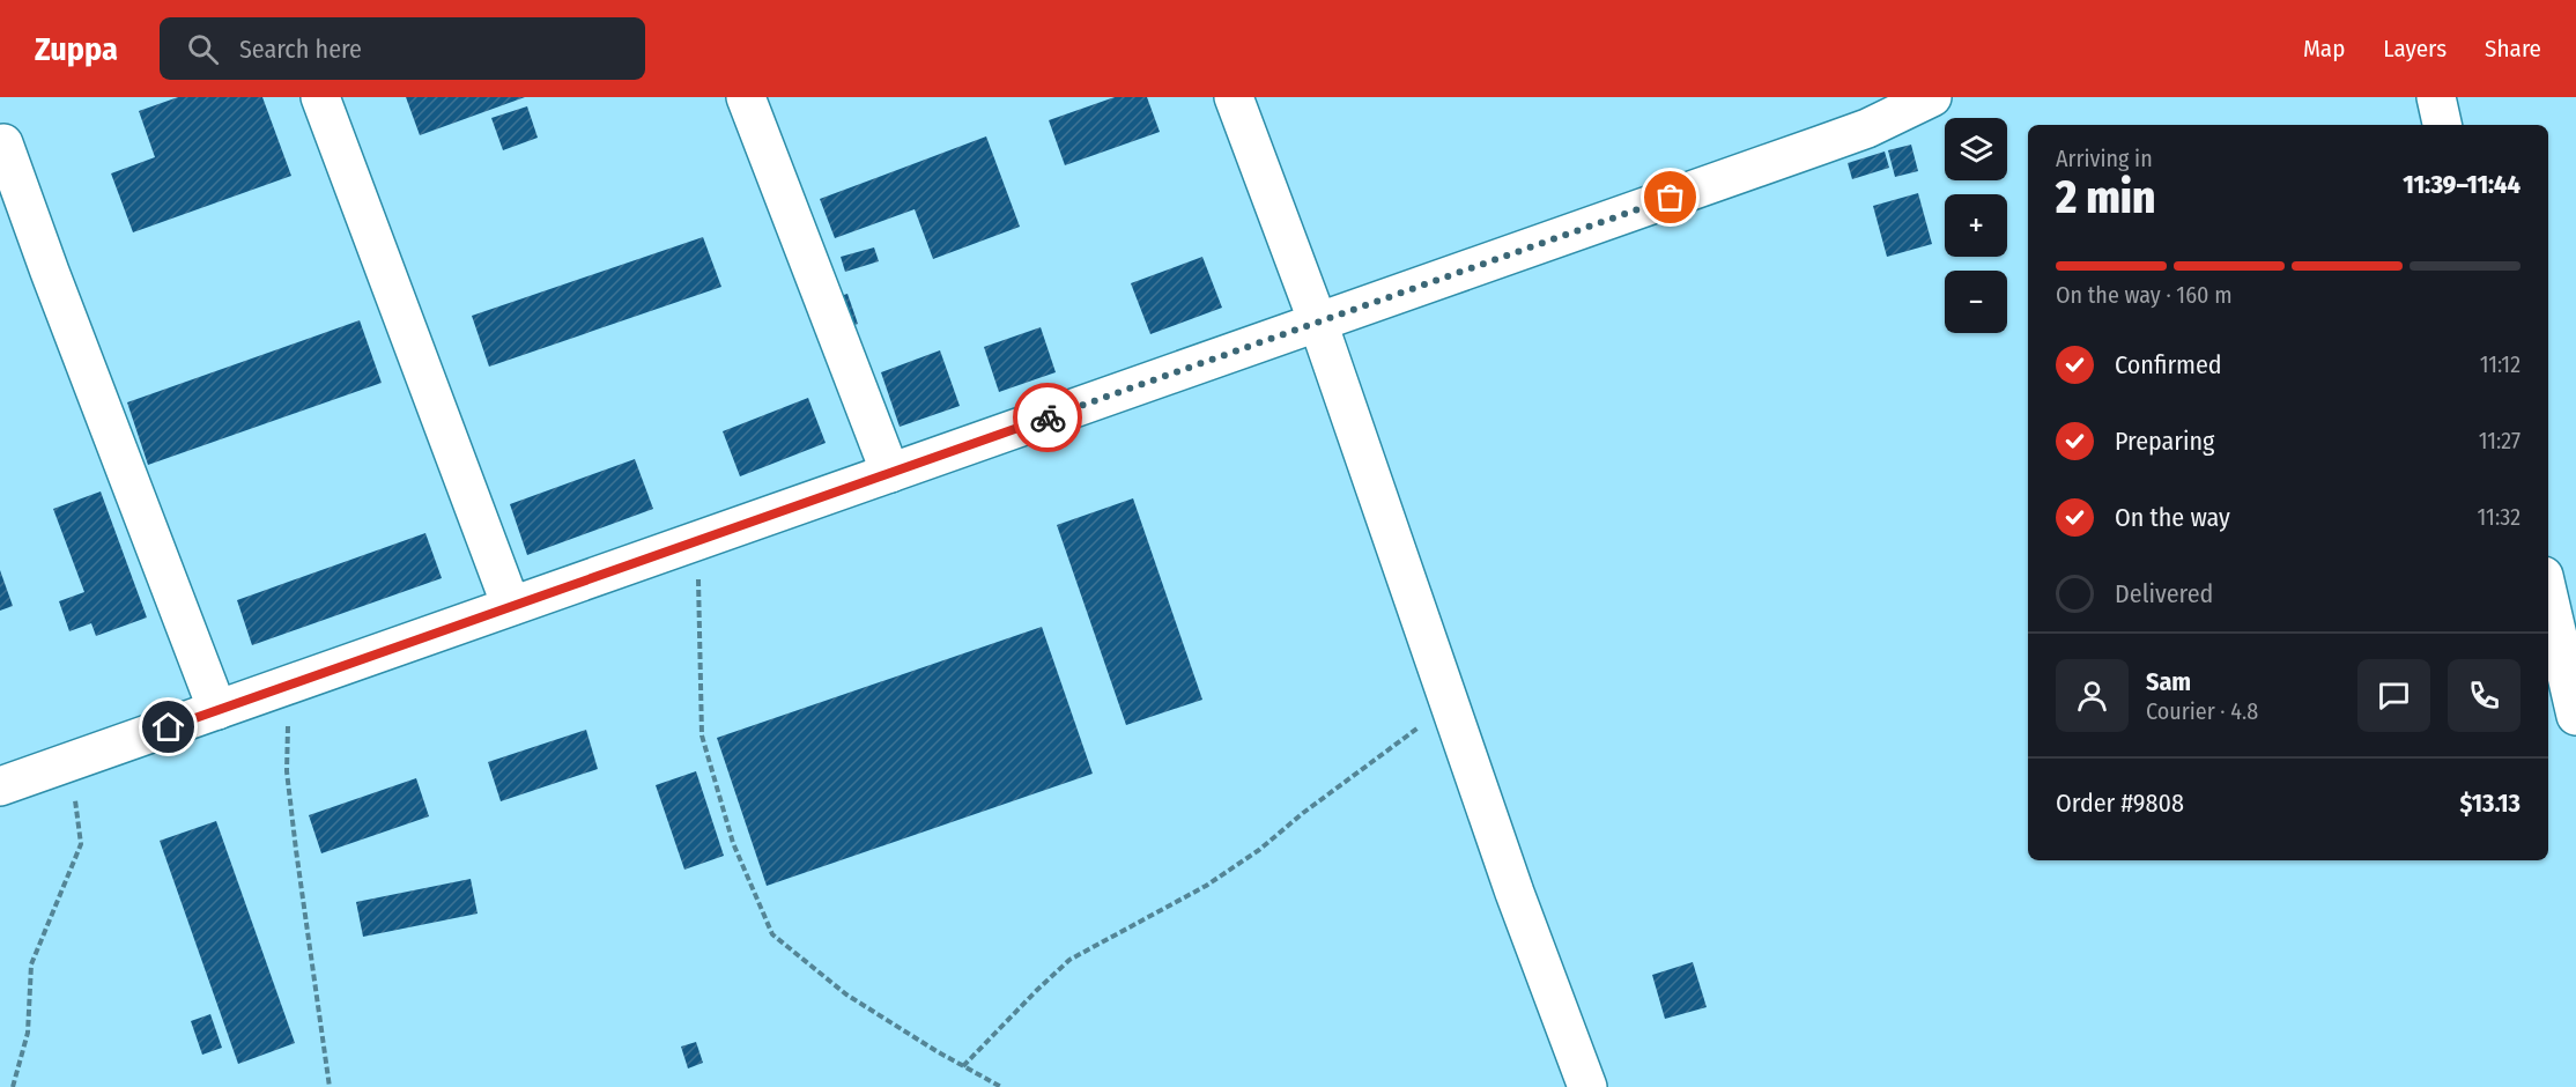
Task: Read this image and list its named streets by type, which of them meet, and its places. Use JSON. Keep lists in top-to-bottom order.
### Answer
{
  "page": {
    "header": "Zuppa",
    "search": "Search here",
    "nav": ["Map", "Layers", "Share"],
    "map_buttons": ["+", "−"],
    "heading": ["2 min", "Arriving in", "11:39–11:44"],
    "panel": [
      "Sam",
      "Courier · 4.8",
      "Order #9808",
      "$13.13"
    ],
    "bar": "On the way · 160 m",
    "list": [
      ["Confirmed", "11:12"],
      ["Preparing", "11:27"],
      ["On the way", "11:32"],
      "Delivered"
    ]
  }
}
